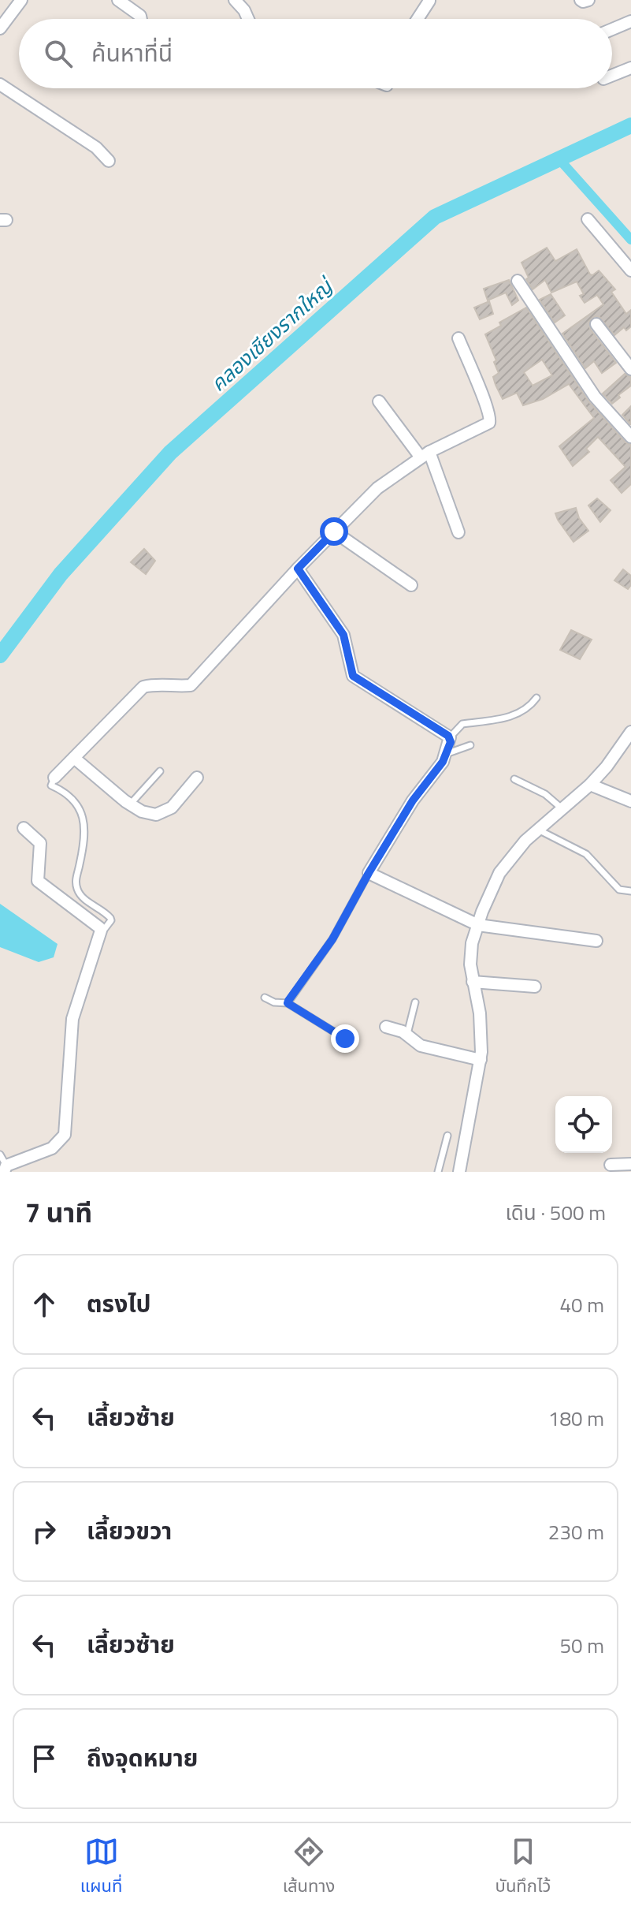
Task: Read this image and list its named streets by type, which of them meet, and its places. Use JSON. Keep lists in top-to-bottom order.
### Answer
{
  "water": ["คลองเชียงรากใหญ่"],
  "page": {
    "search": "ค้นหาที่นี่",
    "heading": ["7 นาที", "เดิน · 500 m"],
    "list": [
      ["ตรงไป", "40 m"],
      ["เลี้ยวซ้าย", "180 m"],
      ["เลี้ยวขวา", "230 m"],
      ["เลี้ยวซ้าย", "50 m"],
      "ถึงจุดหมาย"
    ],
    "nav": ["แผนที่", "เส้นทาง", "บันทึกไว้"]
  }
}
